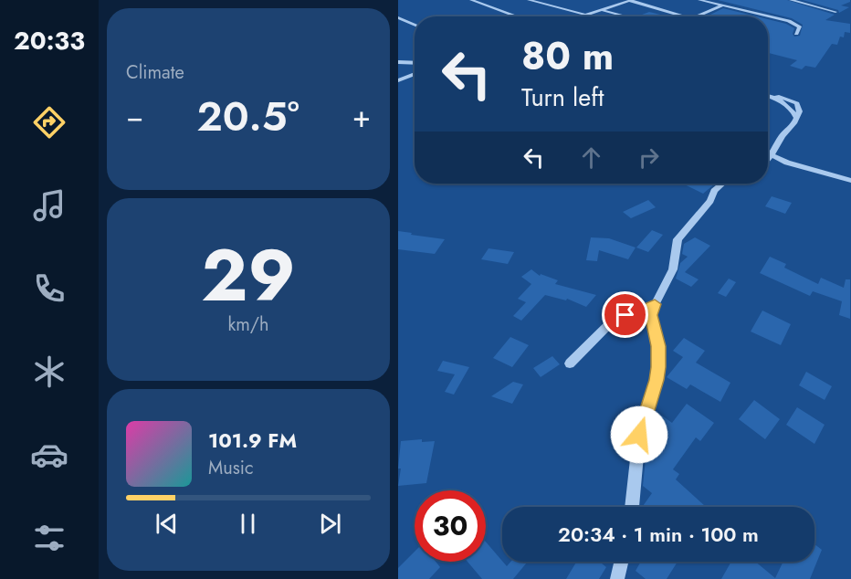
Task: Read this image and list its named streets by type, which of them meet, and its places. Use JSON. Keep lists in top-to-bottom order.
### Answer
{
  "page": {
    "tabs": "20:33",
    "tile": [
      "Climate",
      ["29", "km/h"]
    ],
    "turn": ["80 m", "Turn left"],
    "heat": ["−", "20.5°", "+"],
    "song": ["101.9 FM", "Music"],
    "limit": "30",
    "trip": "20:34 · 1 min · 100 m"
  }
}
